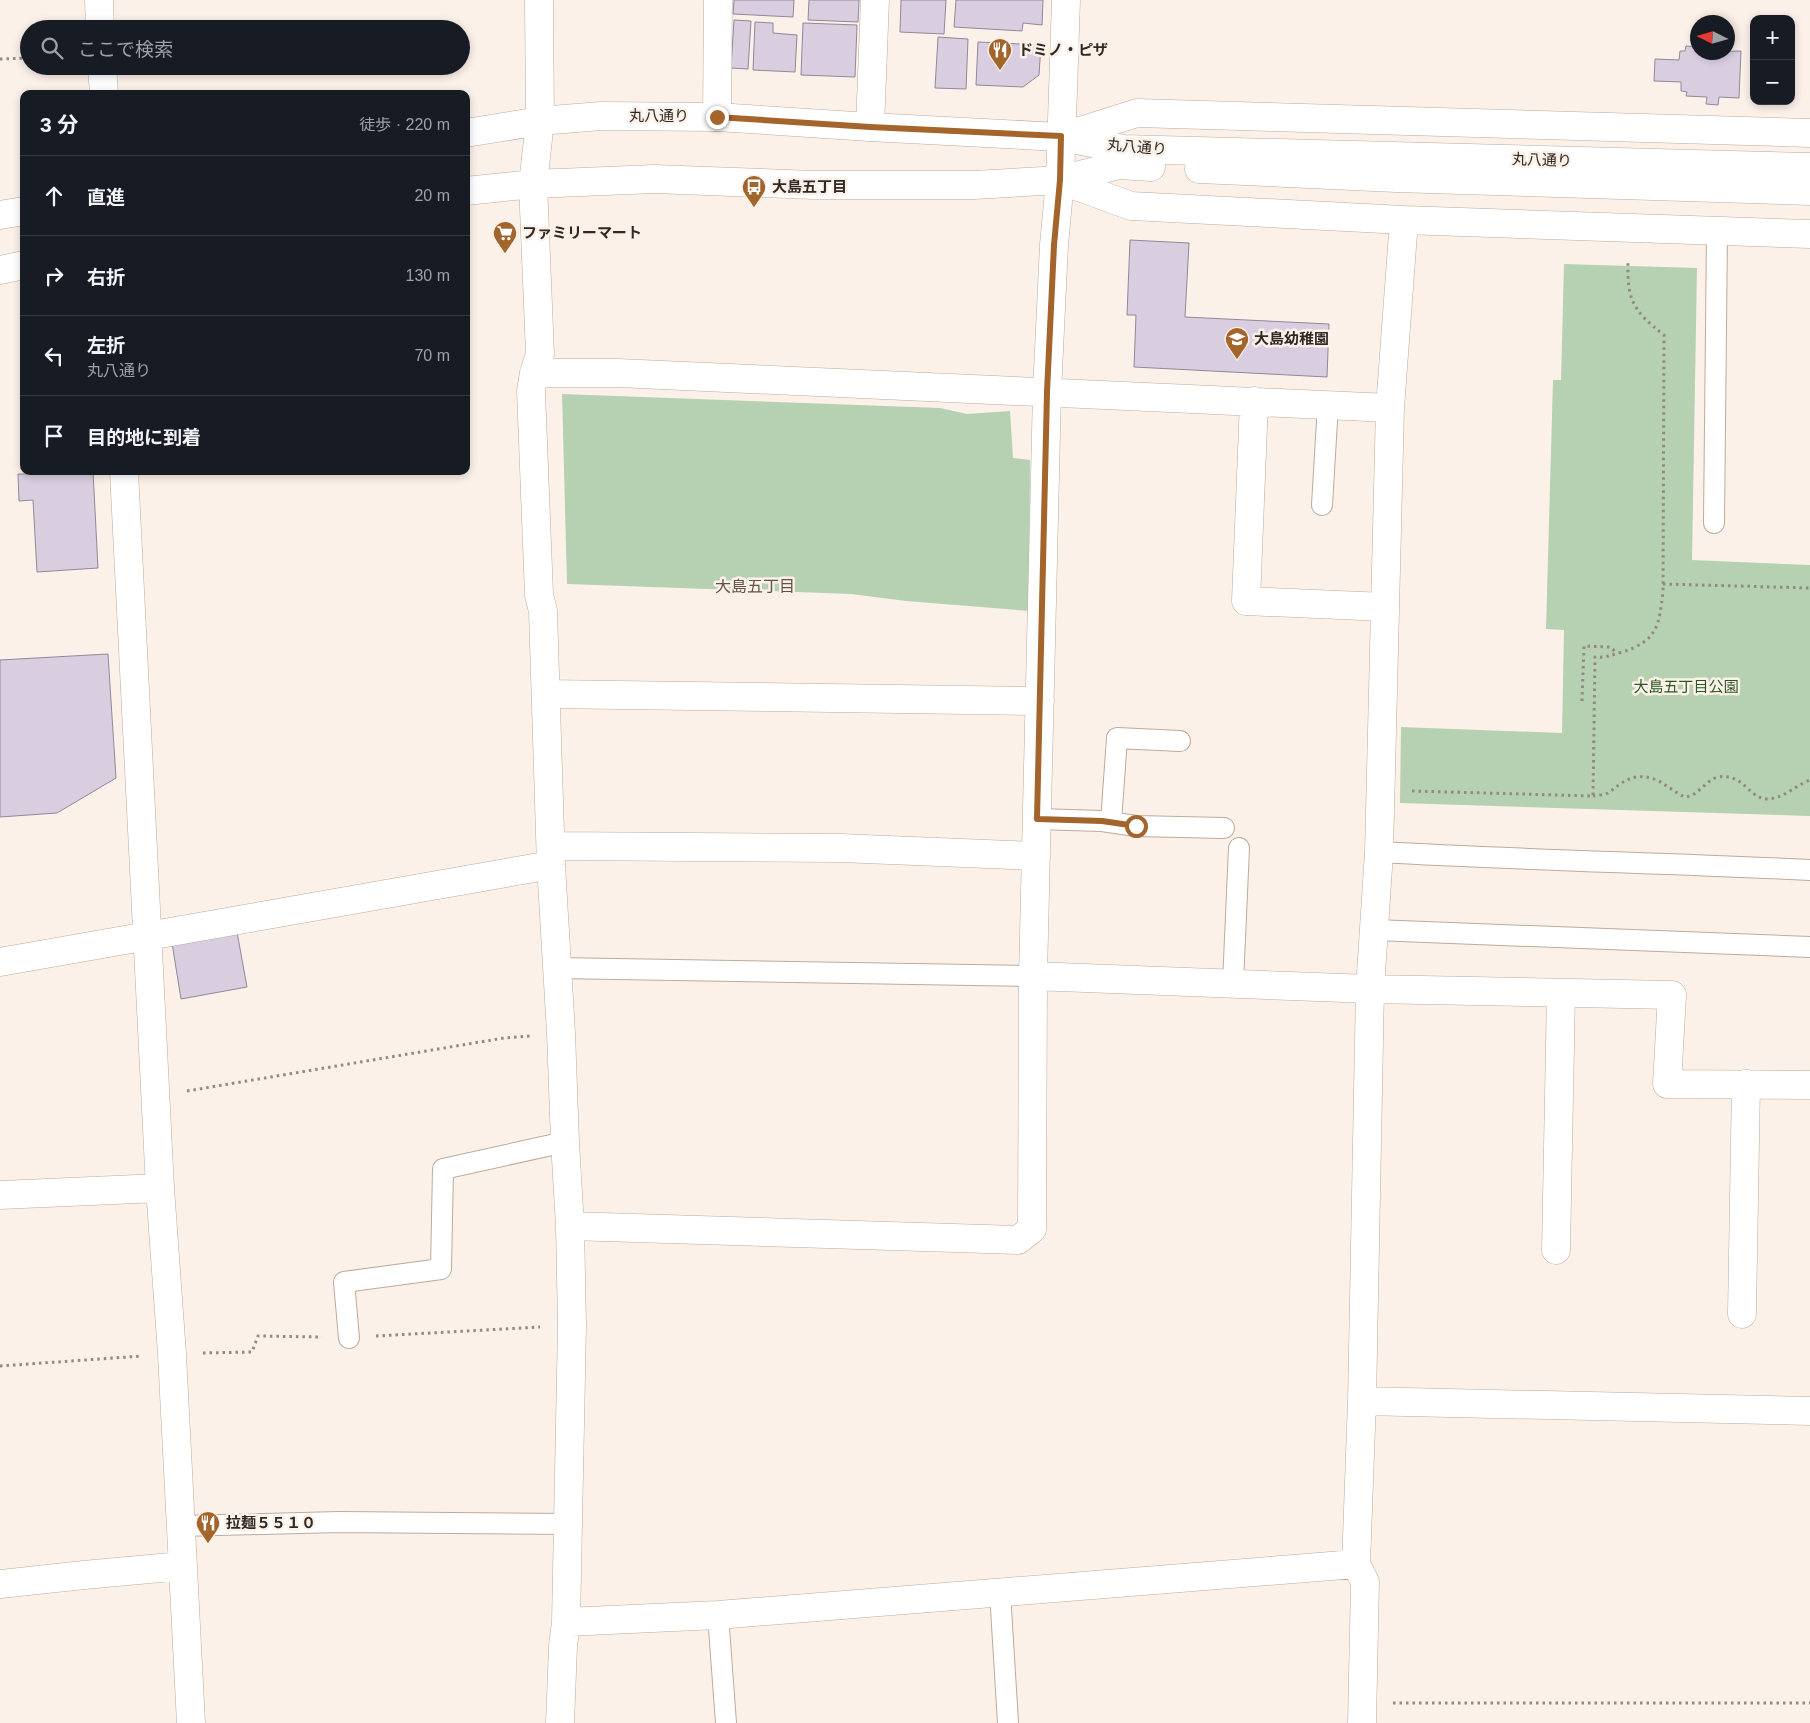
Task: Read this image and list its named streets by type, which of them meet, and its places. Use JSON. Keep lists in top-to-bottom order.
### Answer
{
  "streets": {
    "street": ["丸八通り"]
  },
  "districts": ["大島五丁目"],
  "parks": ["大島五丁目公園"],
  "places": {
    "restaurant": ["ドミノ・ピザ", "拉麺５５１０"],
    "bus stop": ["大島五丁目"],
    "supermarket": ["ファミリーマート"],
    "school or university": ["大島幼稚園"]
  },
  "north": "left",
  "page": {
    "map_buttons": ["+", "−"],
    "search": "ここで検索",
    "heading": ["3 分", "徒歩 · 220 m"],
    "list": [
      ["直進", "20 m"],
      ["右折", "130 m"],
      ["左折", "丸八通り", "70 m"],
      "目的地に到着"
    ]
  }
}
